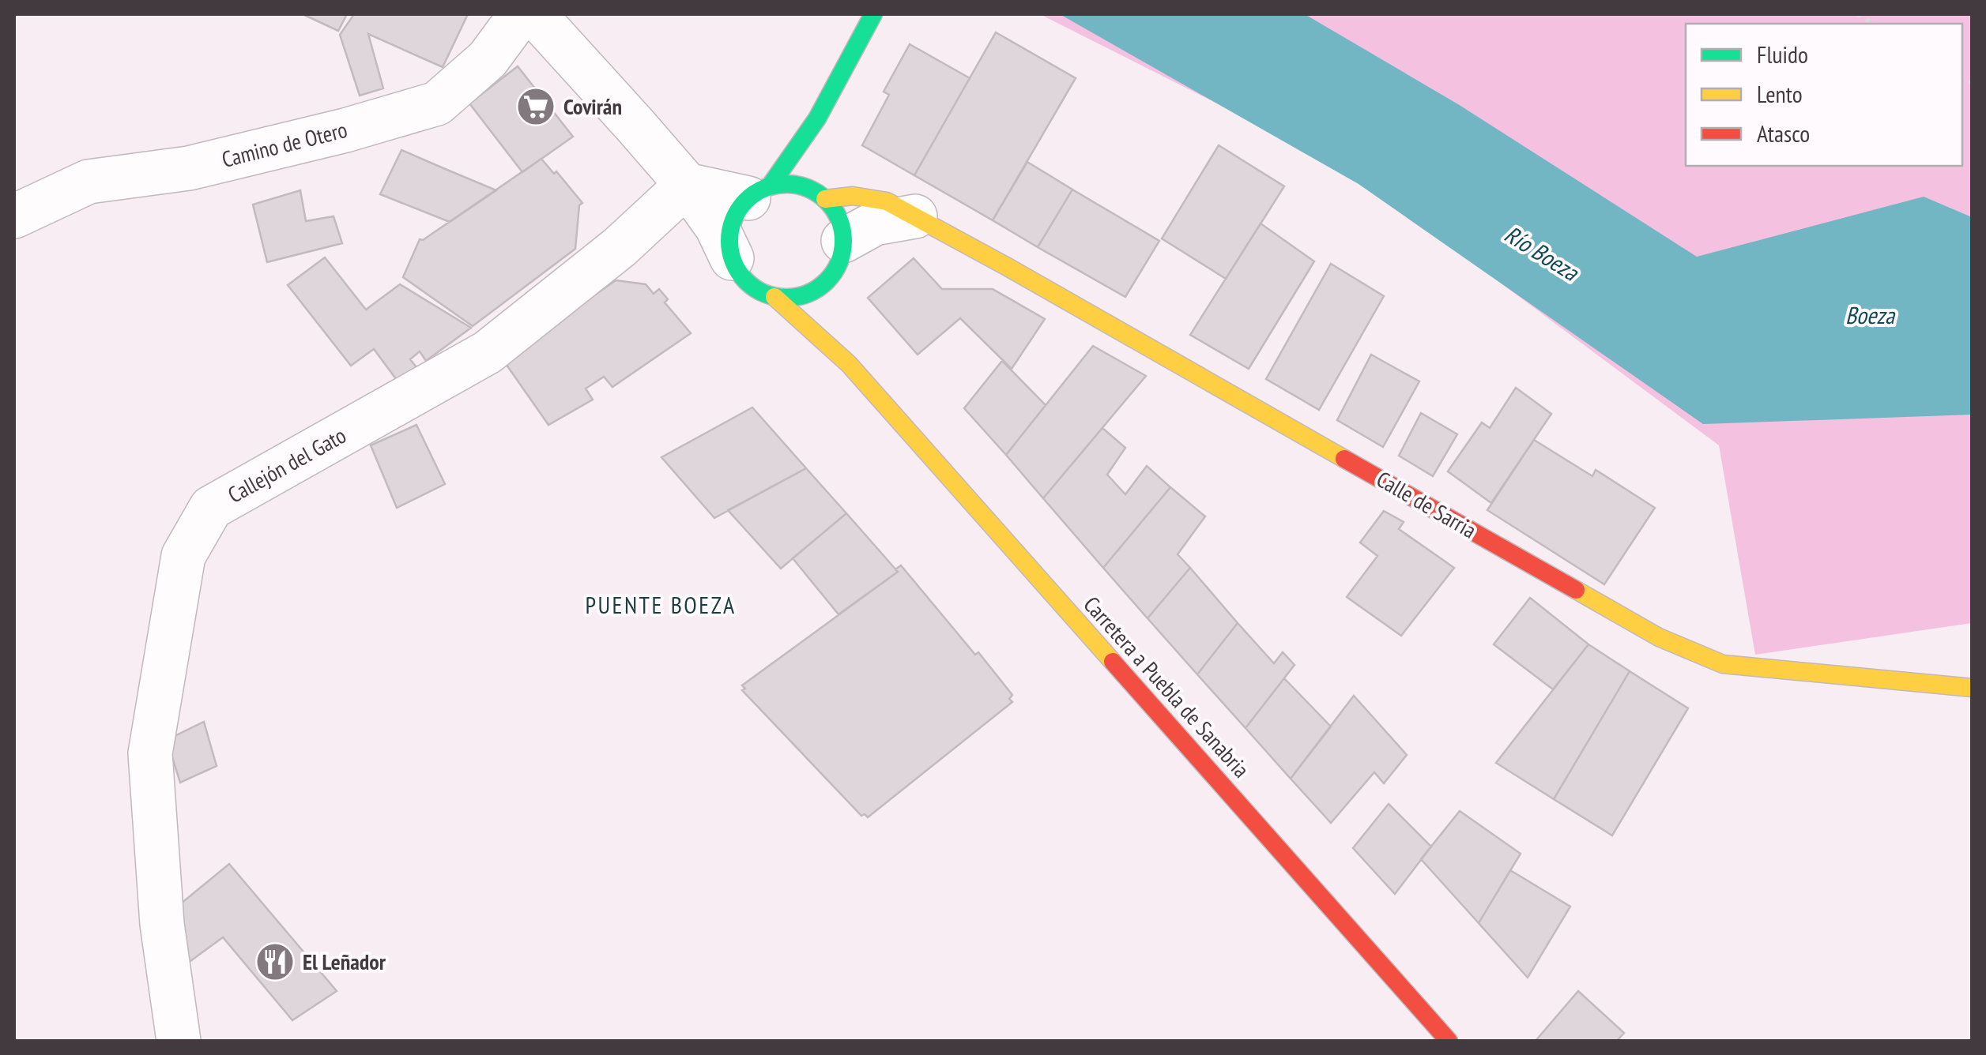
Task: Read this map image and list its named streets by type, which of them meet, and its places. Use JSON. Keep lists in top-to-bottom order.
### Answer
{
  "streets": {
    "street": [
      "Camino de Otero",
      "Callejón del Gato",
      "Calle de Sarria",
      "Carretera a Puebla de Sanabria"
    ]
  },
  "crossings": [
    ["Calle de Sarria", "Carretera a Puebla de Sanabria"]
  ],
  "districts": ["PUENTE BOEZA"],
  "water": ["Río Boeza", "Boeza"],
  "places": {
    "supermarket": ["Covirán"],
    "restaurant": ["El Leñador"]
  },
  "legend": ["Fluido", "Lento", "Atasco"]
}
